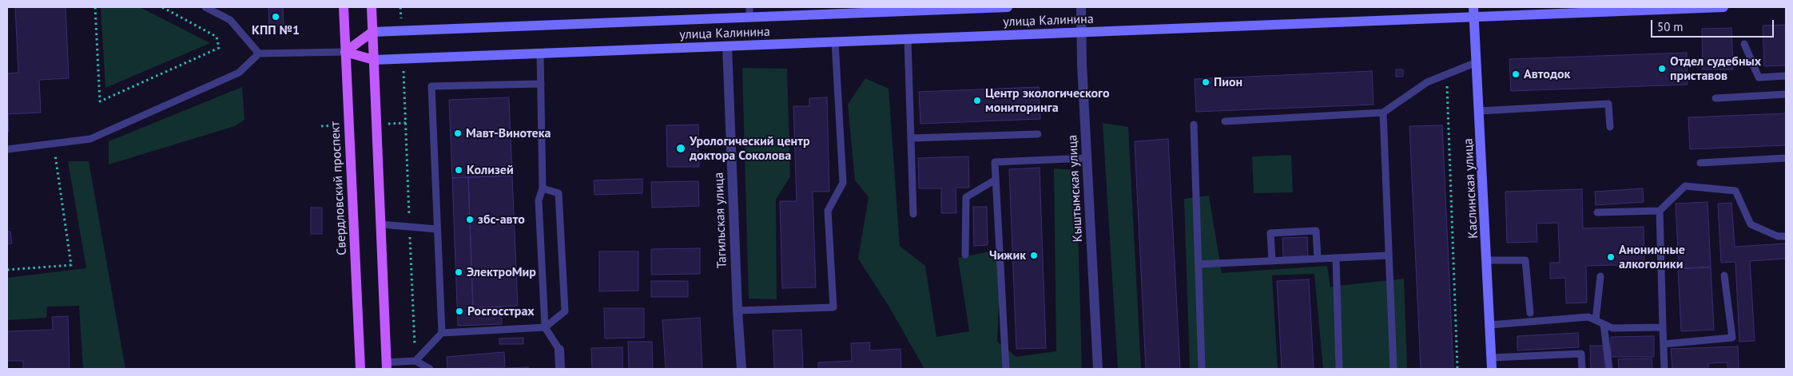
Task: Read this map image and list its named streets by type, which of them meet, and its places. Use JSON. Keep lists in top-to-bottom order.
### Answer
{
  "streets": {
    "main road": ["улица Калинина", "Свердловский проспект", "Каслинская улица"],
    "street": ["Кыштымская улица", "Тагильская улица"]
  },
  "crossings": [
    ["улица Калинина", "Кыштымская улица"],
    ["улица Калинина", "Каслинская улица"],
    ["улица Калинина", "Тагильская улица"]
  ],
  "places": [
    "КПП №1",
    "Отдел судебных приставов",
    "Автодок",
    "Пион",
    "Центр экологического мониторинга",
    "Мавт-Винотека",
    "Урологический центр доктора Соколова",
    "Колизей",
    "збс-авто",
    "Чижик",
    "Анонимные алкоголики",
    "ЭлектроМир",
    "Росгосстрах"
  ],
  "scale_bar": "50 m"
}
